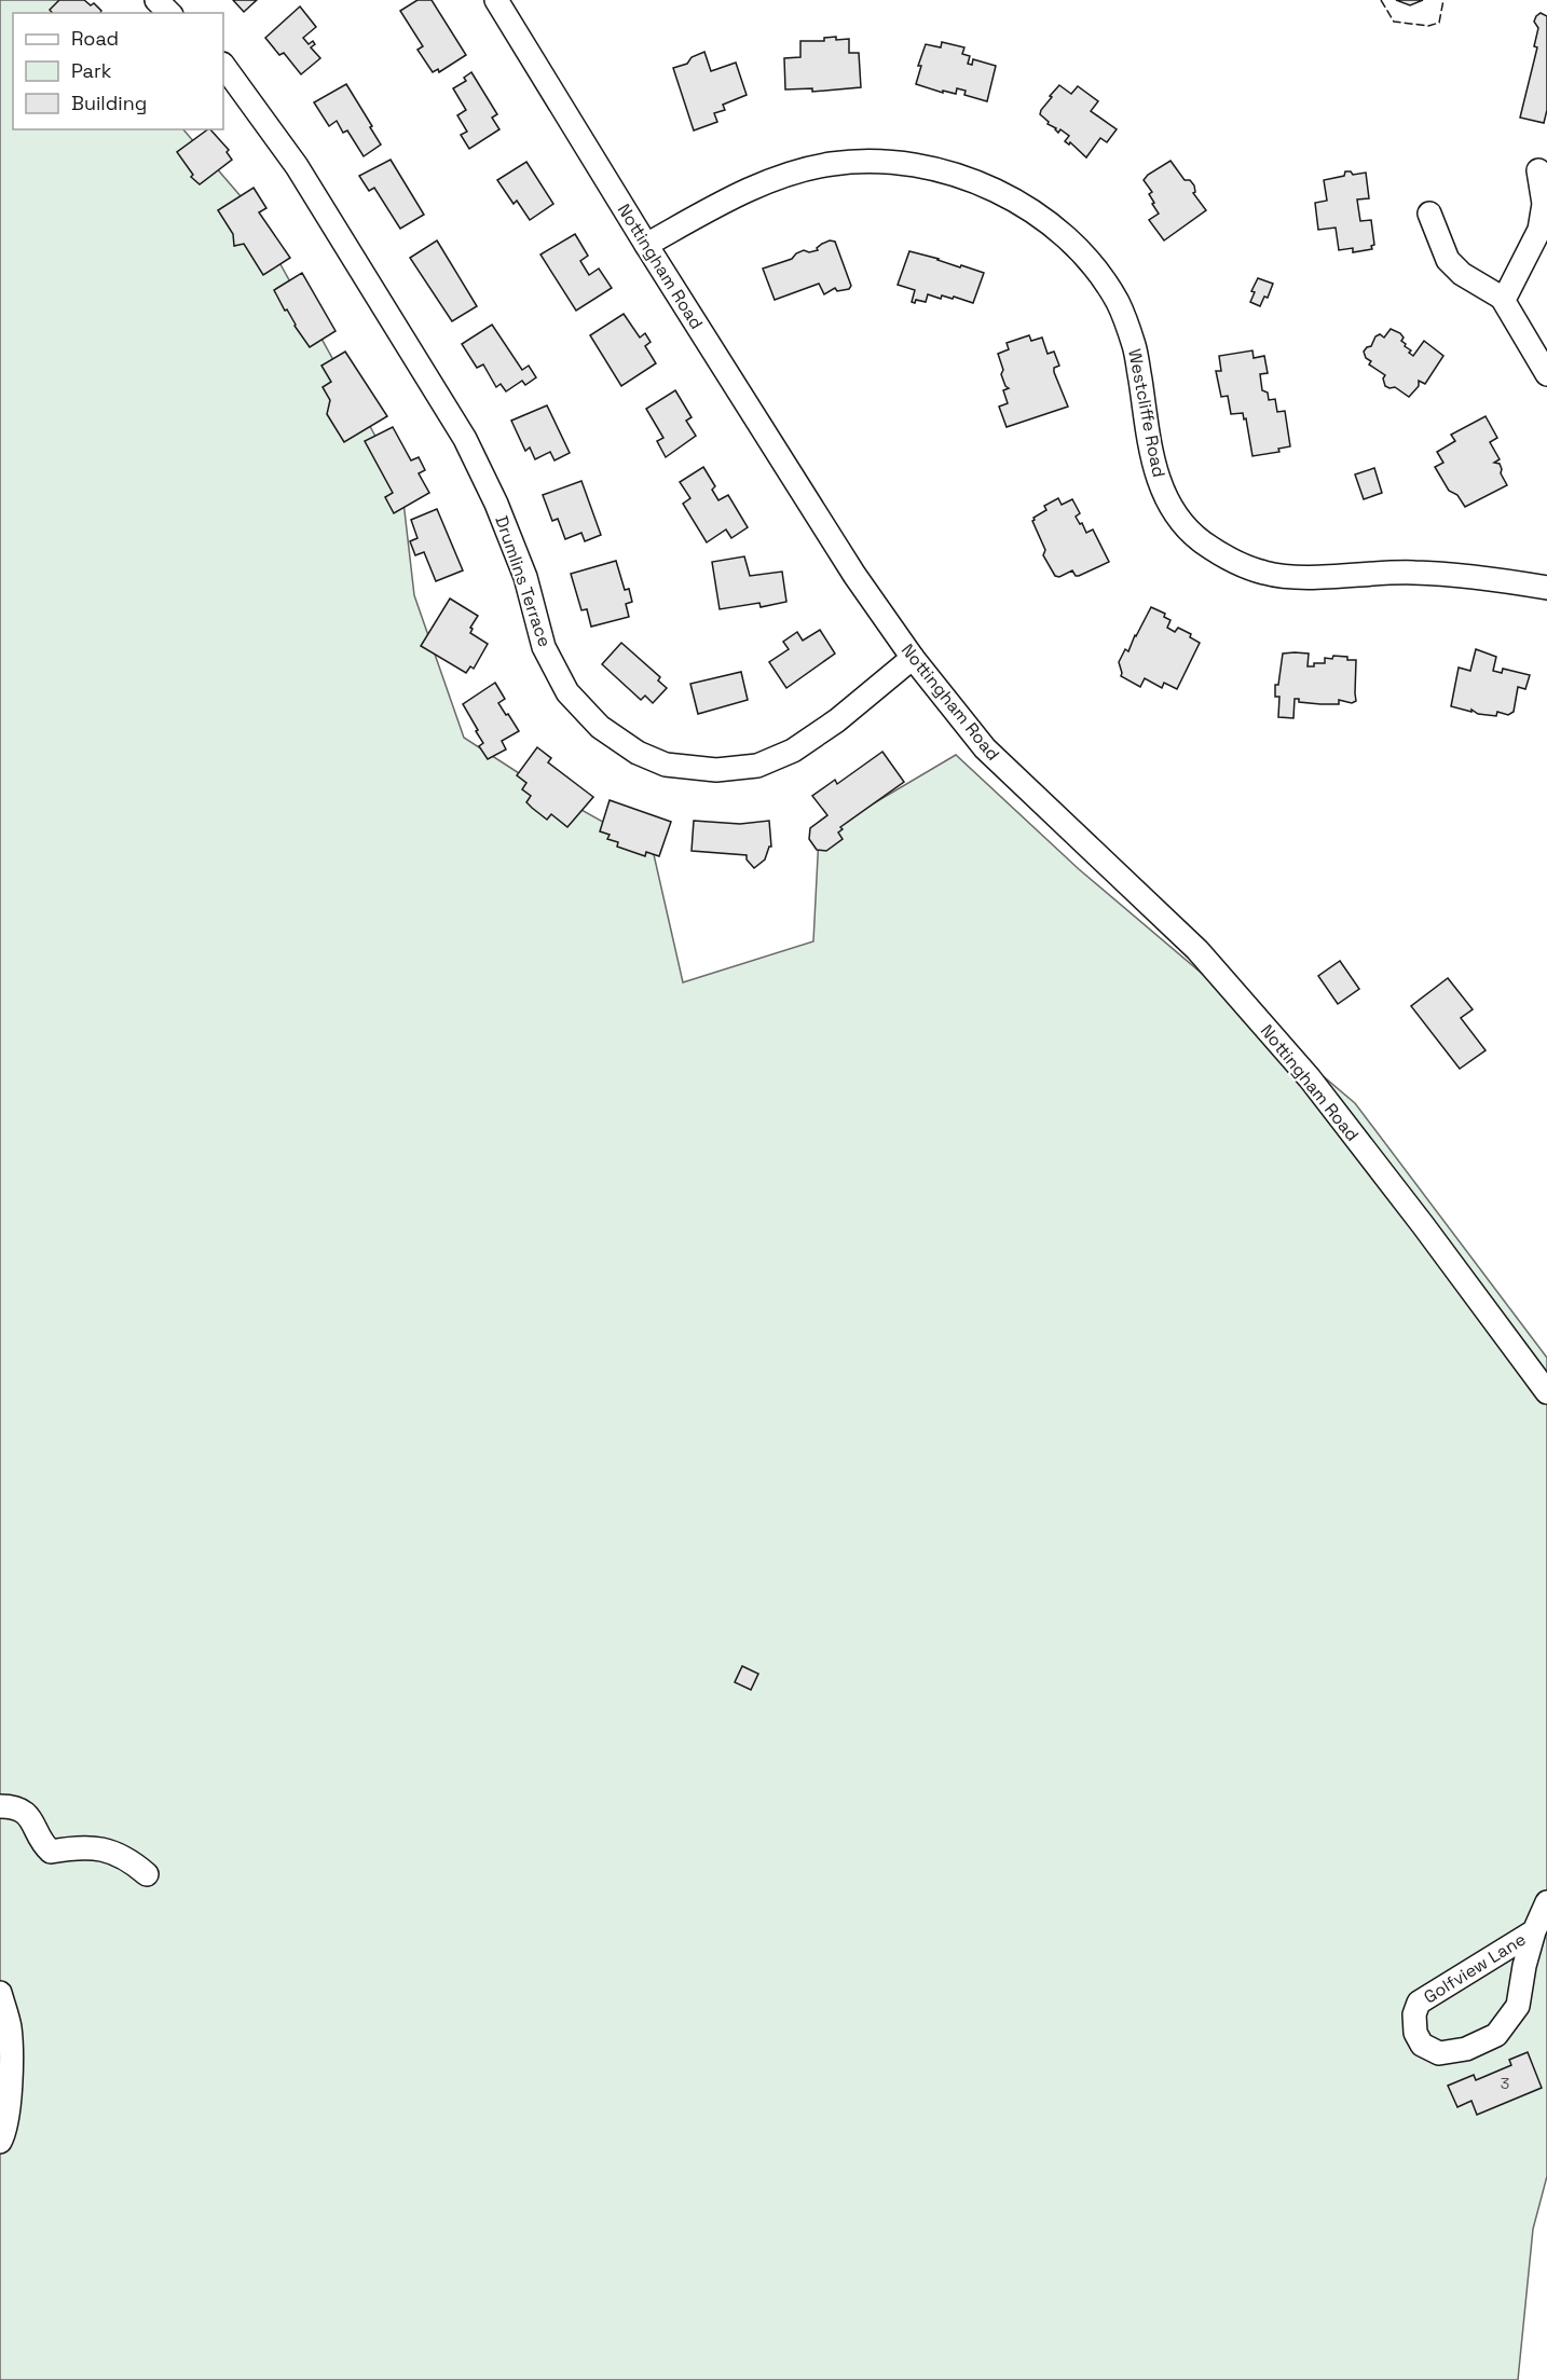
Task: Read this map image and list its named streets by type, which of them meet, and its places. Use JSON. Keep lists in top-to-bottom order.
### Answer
{
  "streets": {
    "street": [
      "Nottingham Road",
      "Westcliffe Road",
      "Drumlins Terrace",
      "Golfview Lane"
    ]
  },
  "crossings": [
    ["Nottingham Road", "Westcliffe Road"],
    ["Nottingham Road", "Drumlins Terrace"]
  ],
  "house_numbers": ["3"],
  "legend": ["Road", "Park", "Building"]
}
